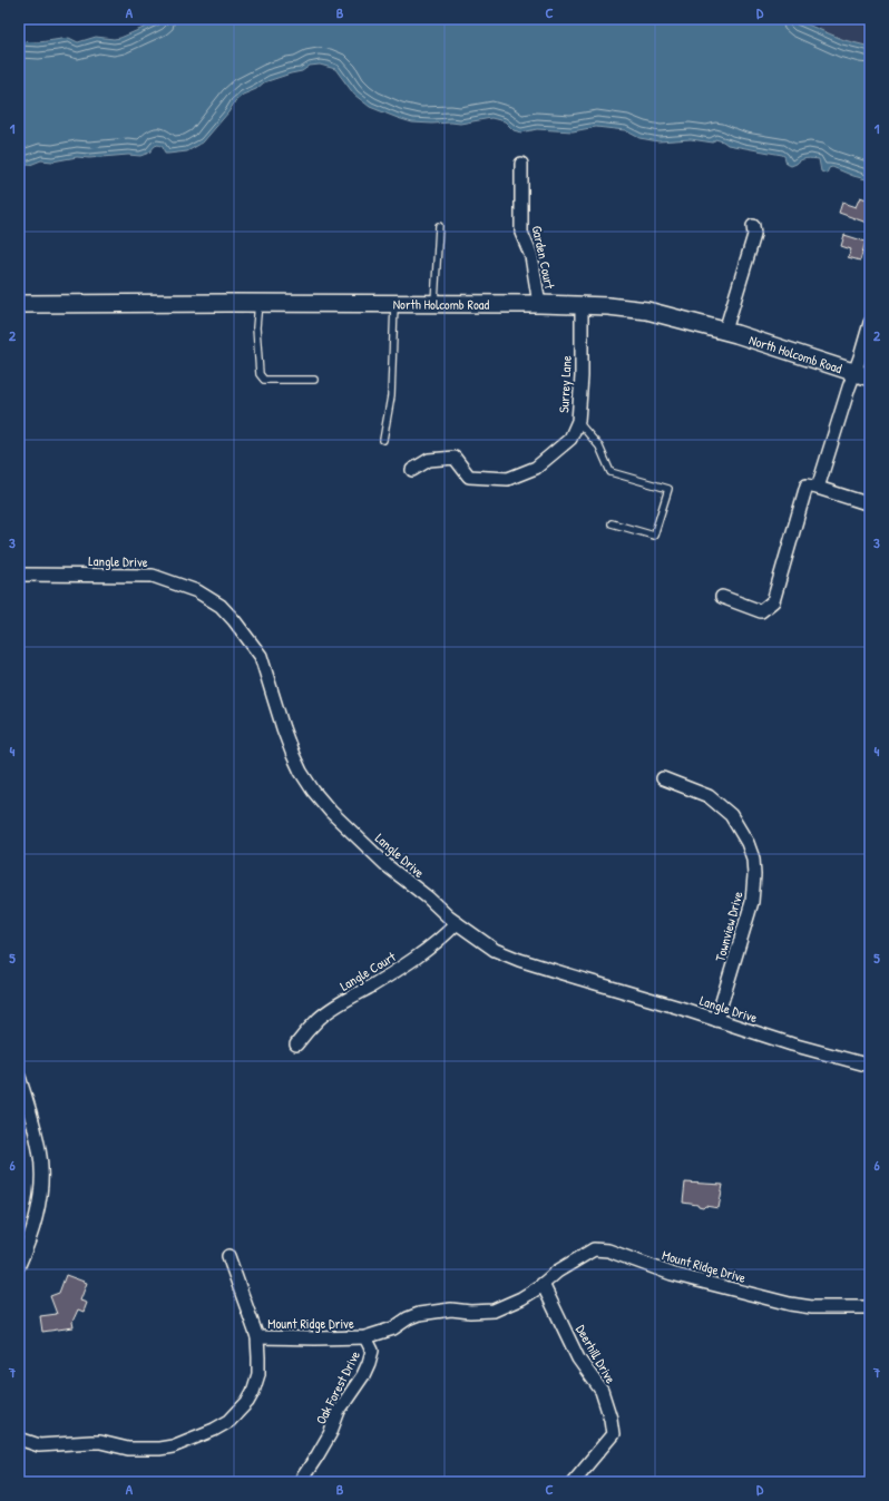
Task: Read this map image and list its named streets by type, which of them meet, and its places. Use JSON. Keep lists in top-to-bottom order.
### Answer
{
  "streets": {
    "street": [
      "Garden Court",
      "North Holcomb Road",
      "Surrey Lane",
      "Langle Drive",
      "Townview Drive",
      "Langle Court",
      "Mount Ridge Drive",
      "Deerhill Drive",
      "Oak Forest Drive"
    ]
  },
  "crossings": [
    ["Garden Court", "North Holcomb Road"],
    ["North Holcomb Road", "Surrey Lane"],
    ["Langle Drive", "Townview Drive"],
    ["Langle Drive", "Langle Court"],
    ["Mount Ridge Drive", "Deerhill Drive"],
    ["Mount Ridge Drive", "Oak Forest Drive"]
  ],
  "grid": {
    "columns": [
      "A",
      "B",
      "C",
      "D"
    ],
    "rows": [
      "1",
      "2",
      "3",
      "4",
      "5",
      "6",
      "7"
    ]
  }
}
